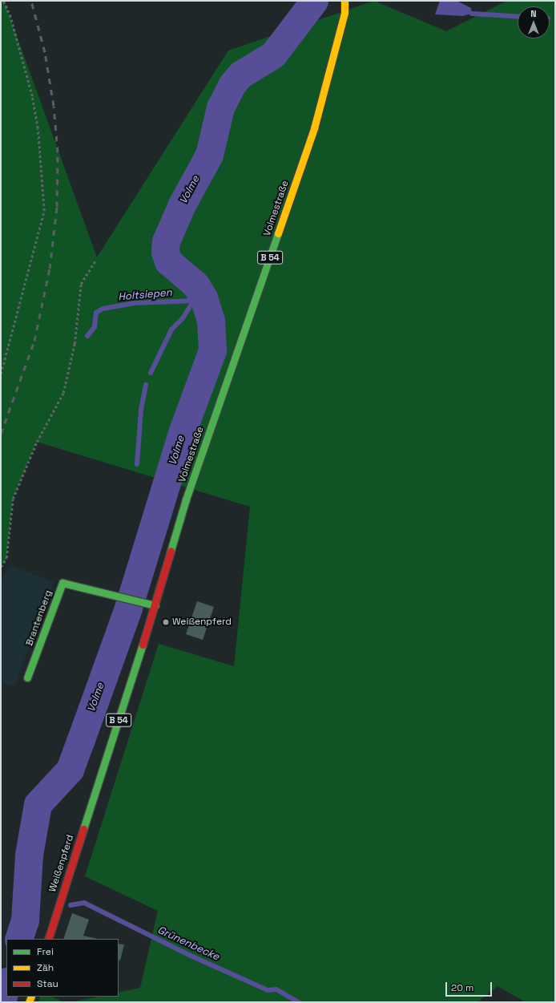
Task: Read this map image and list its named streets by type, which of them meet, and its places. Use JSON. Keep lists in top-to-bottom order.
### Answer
{
  "streets": {
    "main road": [
      "Volmestraße",
      "B 54",
      "Brantenberg",
      "Weißenpferd"
    ]
  },
  "crossings": [
    ["Volmestraße", "Weißenpferd"],
    ["Brantenberg", "Weißenpferd"]
  ],
  "water": ["Volme", "Holtsiepen", "Grünenbecke"],
  "places": ["Weißenpferd"],
  "legend": ["Frei", "Zäh", "Stau"],
  "scale_bar": "20 m",
  "north": "top"
}
